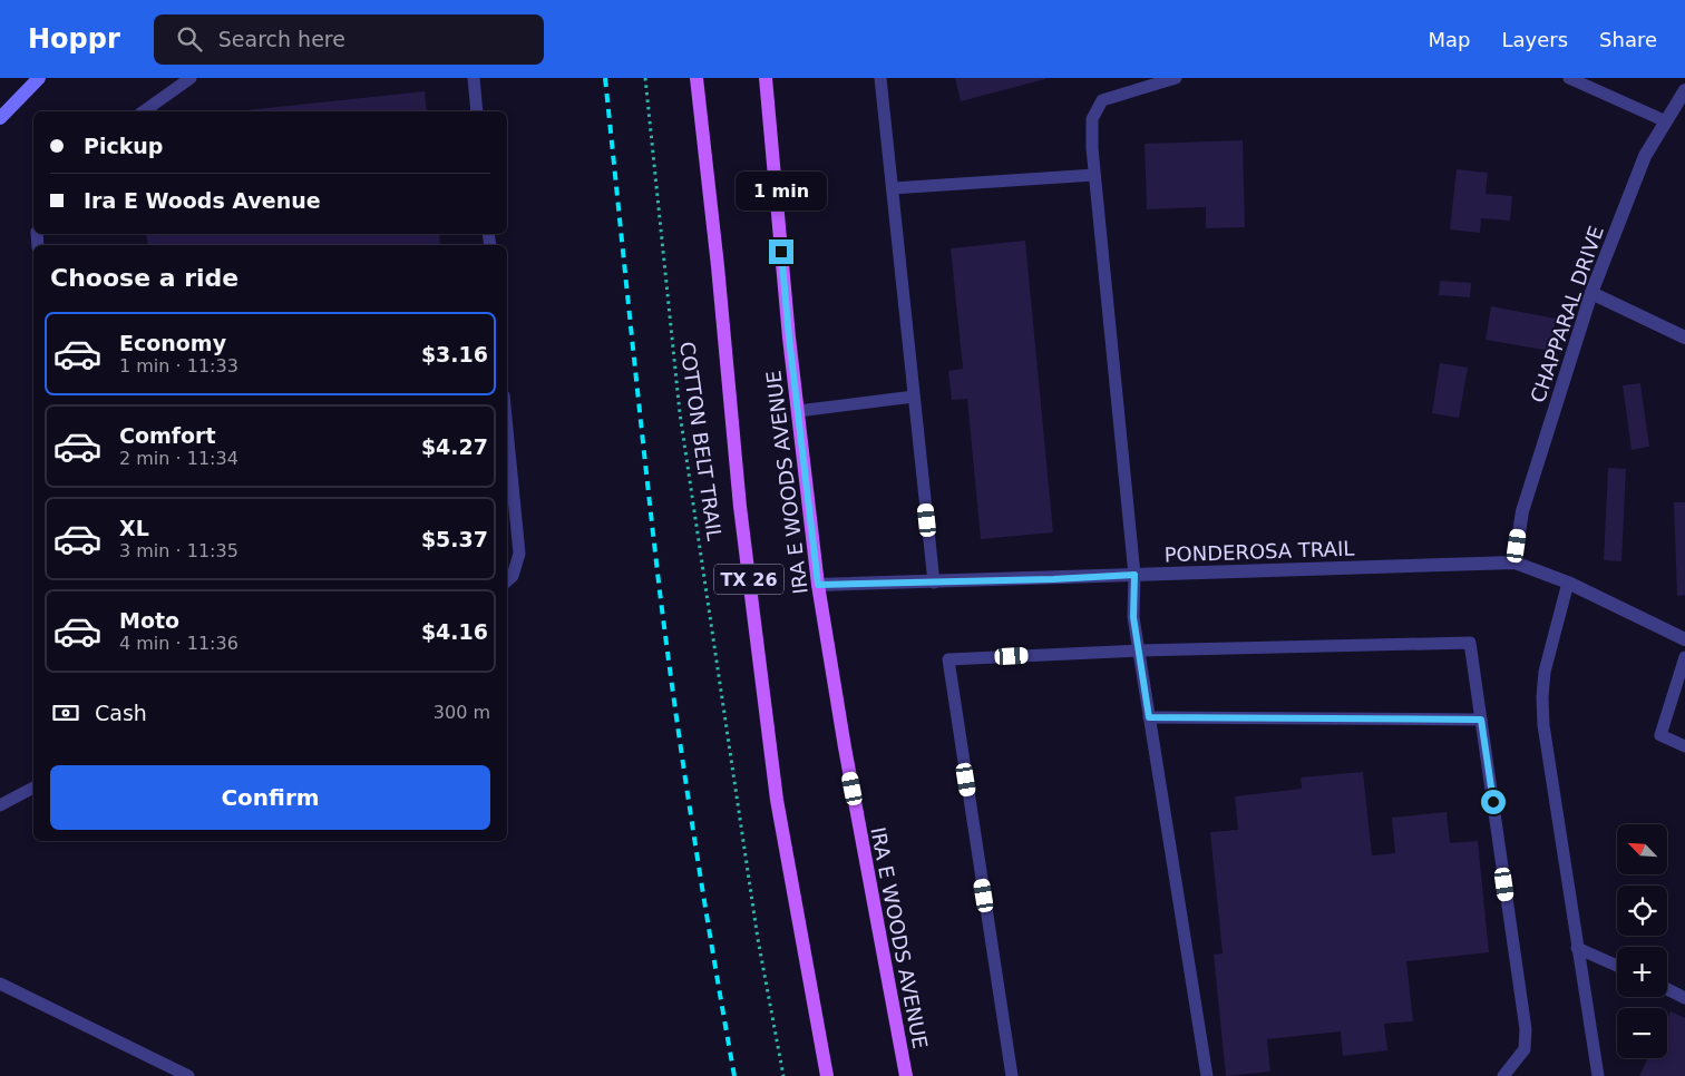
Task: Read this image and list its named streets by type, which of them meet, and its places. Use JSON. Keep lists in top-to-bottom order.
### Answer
{
  "streets": {
    "main road": ["IRA E WOODS AVENUE", "TX 26"],
    "street": ["CHAPPARAL DRIVE", "PONDEROSA TRAIL"],
    "path": ["COTTON BELT TRAIL"]
  },
  "crossings": [
    ["CHAPPARAL DRIVE", "PONDEROSA TRAIL"],
    ["IRA E WOODS AVENUE", "PONDEROSA TRAIL"]
  ],
  "north": "top left",
  "page": {
    "header": "Hoppr",
    "search": "Search here",
    "nav": ["Map", "Layers", "Share"],
    "banner": ["Pickup", "Ira E Woods Avenue"],
    "bubble": "1 min",
    "heading": "Choose a ride",
    "list": [
      {
        "name": "Economy",
        "note": "1 min · 11:33",
        "value": "$3.16"
      },
      {
        "name": "Comfort",
        "note": "2 min · 11:34",
        "value": "$4.27"
      },
      {
        "name": "XL",
        "note": "3 min · 11:35",
        "value": "$5.37"
      },
      {
        "name": "Moto",
        "note": "4 min · 11:36",
        "value": "$4.16"
      }
    ],
    "pay": ["Cash", "300 m"],
    "buttons": "Confirm",
    "map_buttons": ["+", "−"]
  }
}
